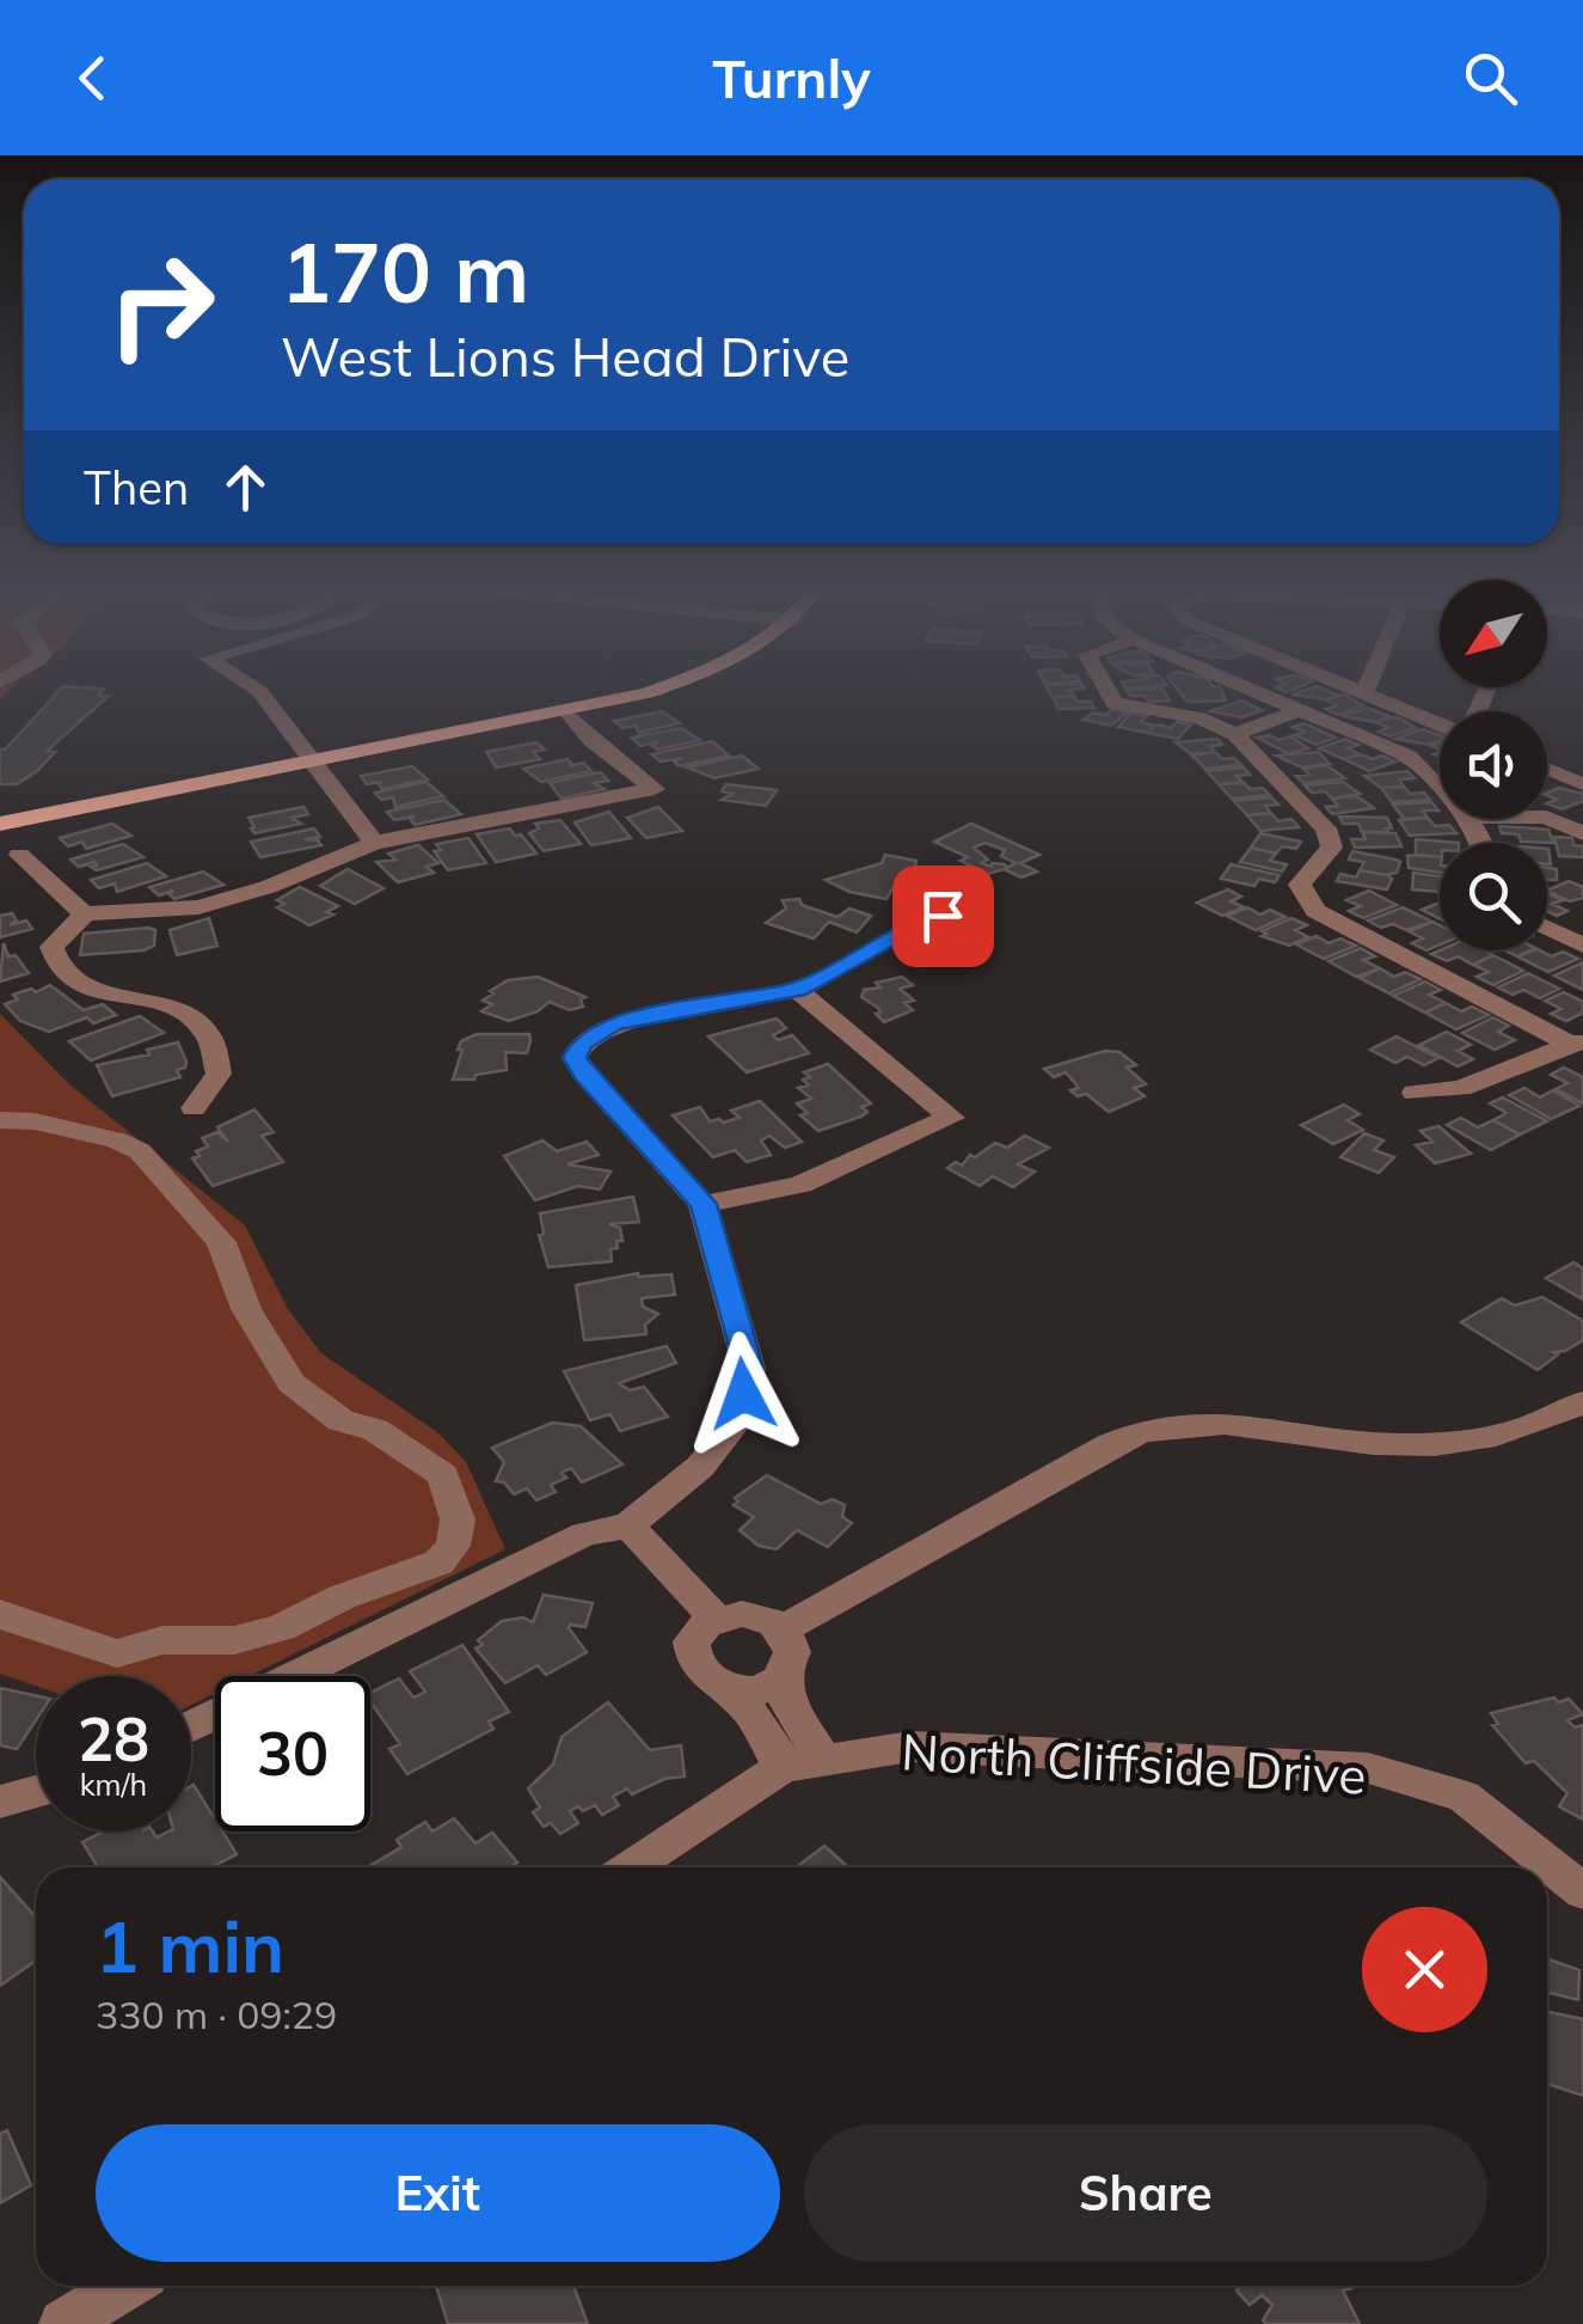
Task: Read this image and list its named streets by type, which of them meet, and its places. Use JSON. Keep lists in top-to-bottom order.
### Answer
{
  "streets": {
    "street": ["North Cliffside Drive"]
  },
  "north": "bottom left",
  "page": {
    "header": "Turnly",
    "turn": ["170 m", "West Lions Head Drive"],
    "then": "Then",
    "speed": "28 km/h",
    "limit": "30",
    "heading": ["1 min", "330 m · 09:29"],
    "buttons": ["Exit", "Share"]
  }
}
